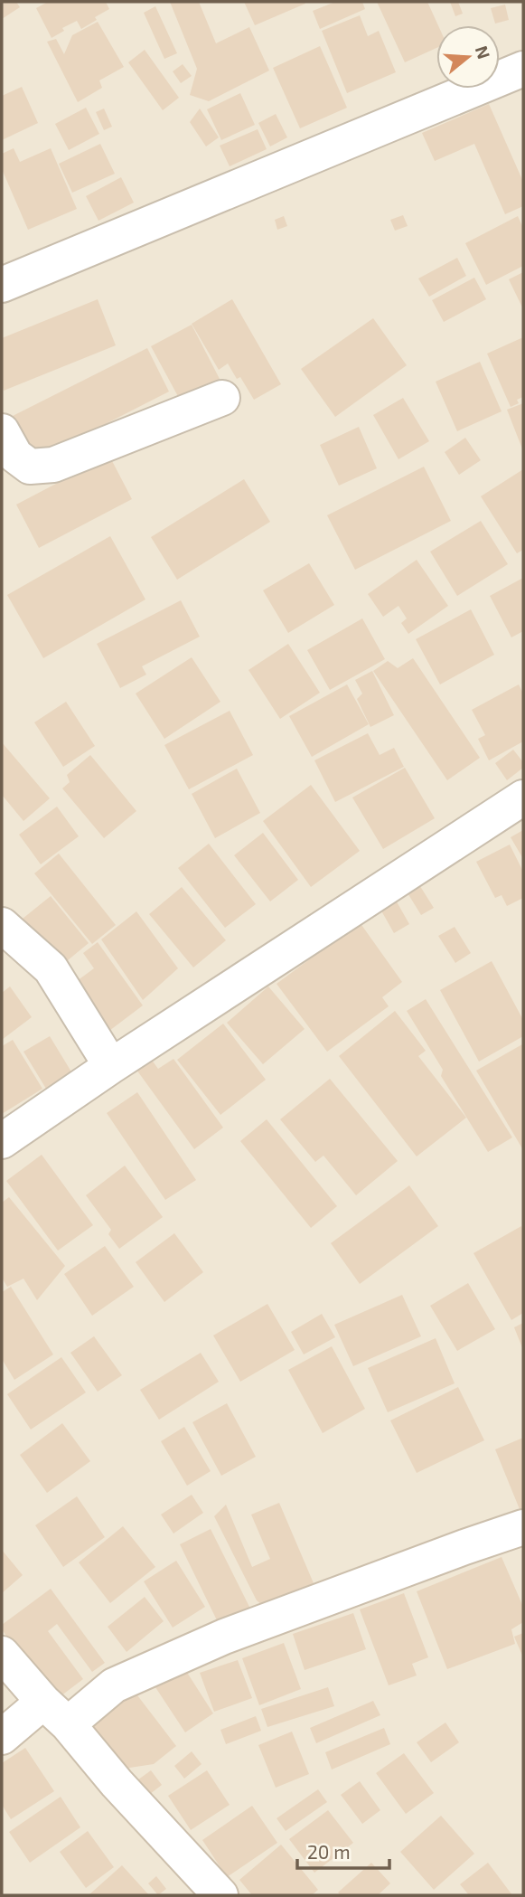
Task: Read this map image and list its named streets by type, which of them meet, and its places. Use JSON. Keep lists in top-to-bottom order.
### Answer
{
  "scale_bar": "20 m",
  "north": "right"
}
